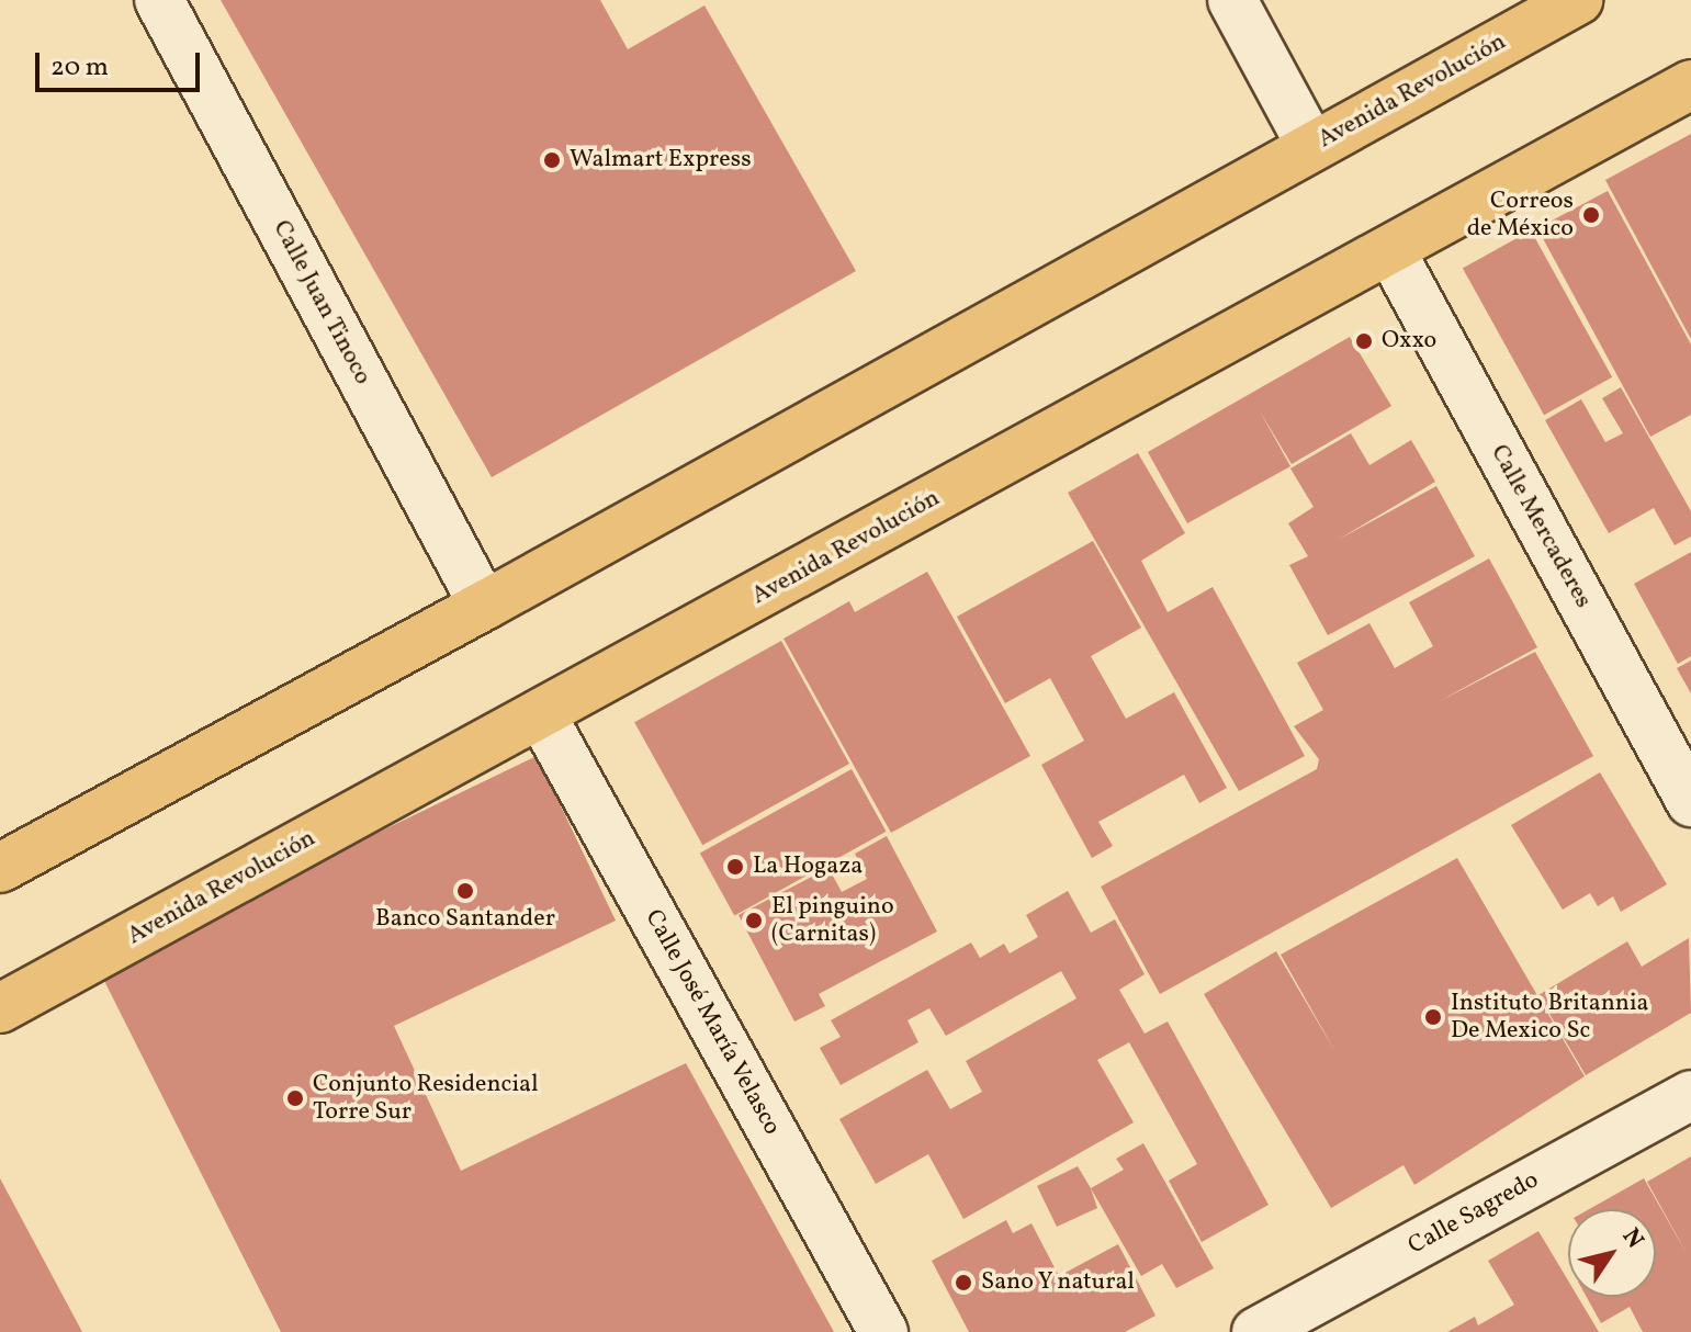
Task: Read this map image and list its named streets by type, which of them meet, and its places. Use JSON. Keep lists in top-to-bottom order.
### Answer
{
  "streets": {
    "main road": ["Avenida Revolución"],
    "street": [
      "Calle Juan Tinoco",
      "Calle Mercaderes",
      "Calle José María Velasco",
      "Calle Sagredo"
    ]
  },
  "crossings": [
    ["Avenida Revolución", "Calle Juan Tinoco"],
    ["Avenida Revolución", "Calle Mercaderes"],
    ["Avenida Revolución", "Calle José María Velasco"]
  ],
  "places": [
    "Walmart Express",
    "Correos de México",
    "Oxxo",
    "La Hogaza",
    "Banco Santander",
    "El pinguino (Carnitas)",
    "Instituto Britannia De Mexico Sc",
    "Conjunto Residencial Torre Sur",
    "Sano Y natural"
  ],
  "scale_bar": "20 m",
  "north": "top right"
}
